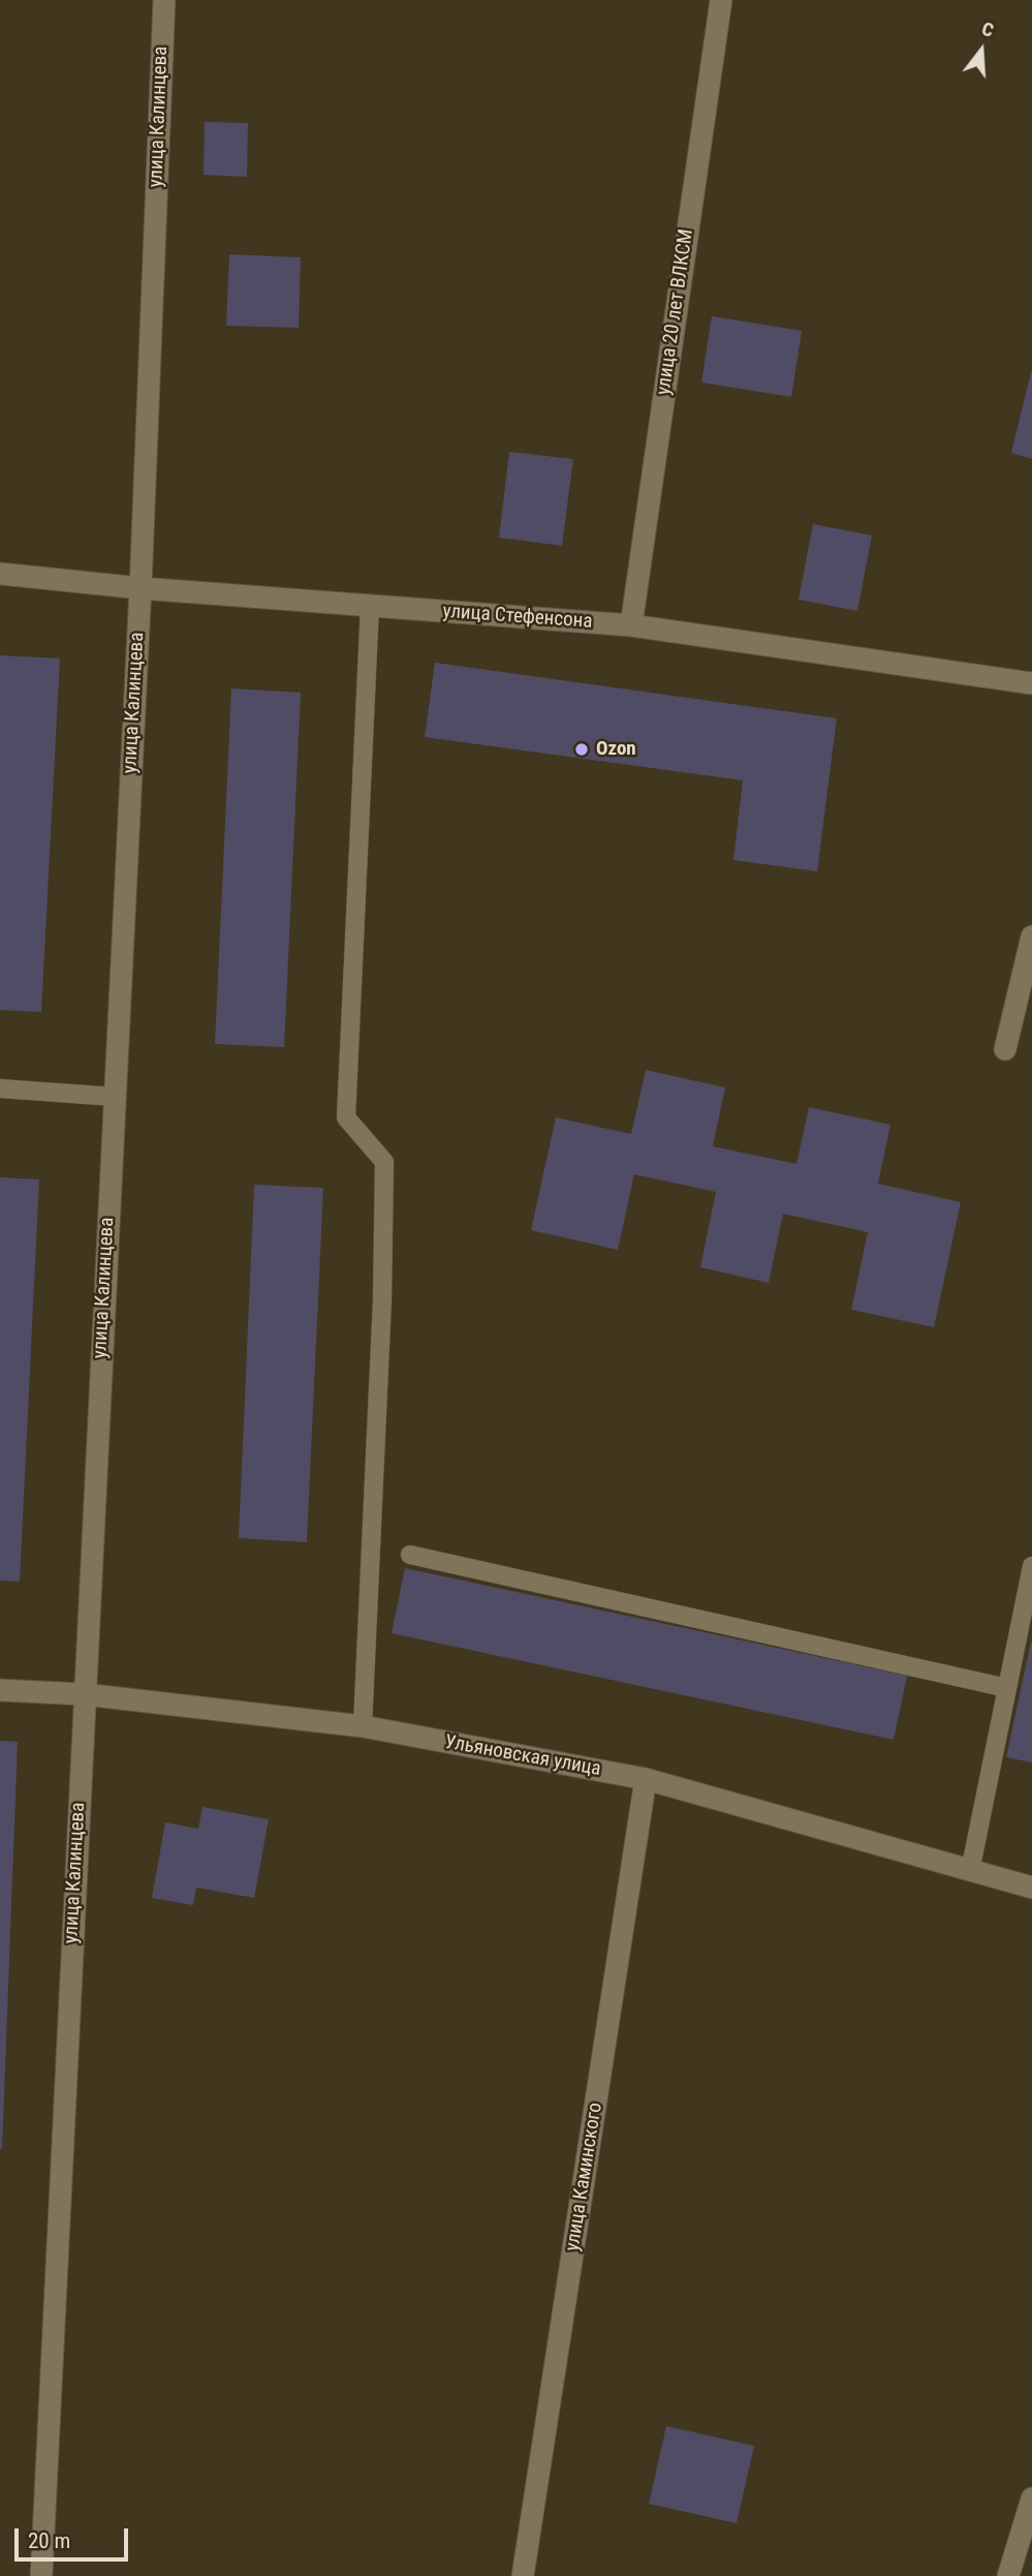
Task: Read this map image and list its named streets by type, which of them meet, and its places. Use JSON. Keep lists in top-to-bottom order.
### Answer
{
  "streets": {
    "street": [
      "улица Калинцева",
      "улица 20 лет ВЛКСМ",
      "улица Стефенсона",
      "Ульяновская улица",
      "улица Каминского"
    ]
  },
  "crossings": [
    ["улица Калинцева", "улица Стефенсона"],
    ["улица Калинцева", "Ульяновская улица"],
    ["улица 20 лет ВЛКСМ", "улица Стефенсона"],
    ["Ульяновская улица", "улица Каминского"]
  ],
  "places": ["Ozon"],
  "scale_bar": "20 m",
  "north": "top"
}
